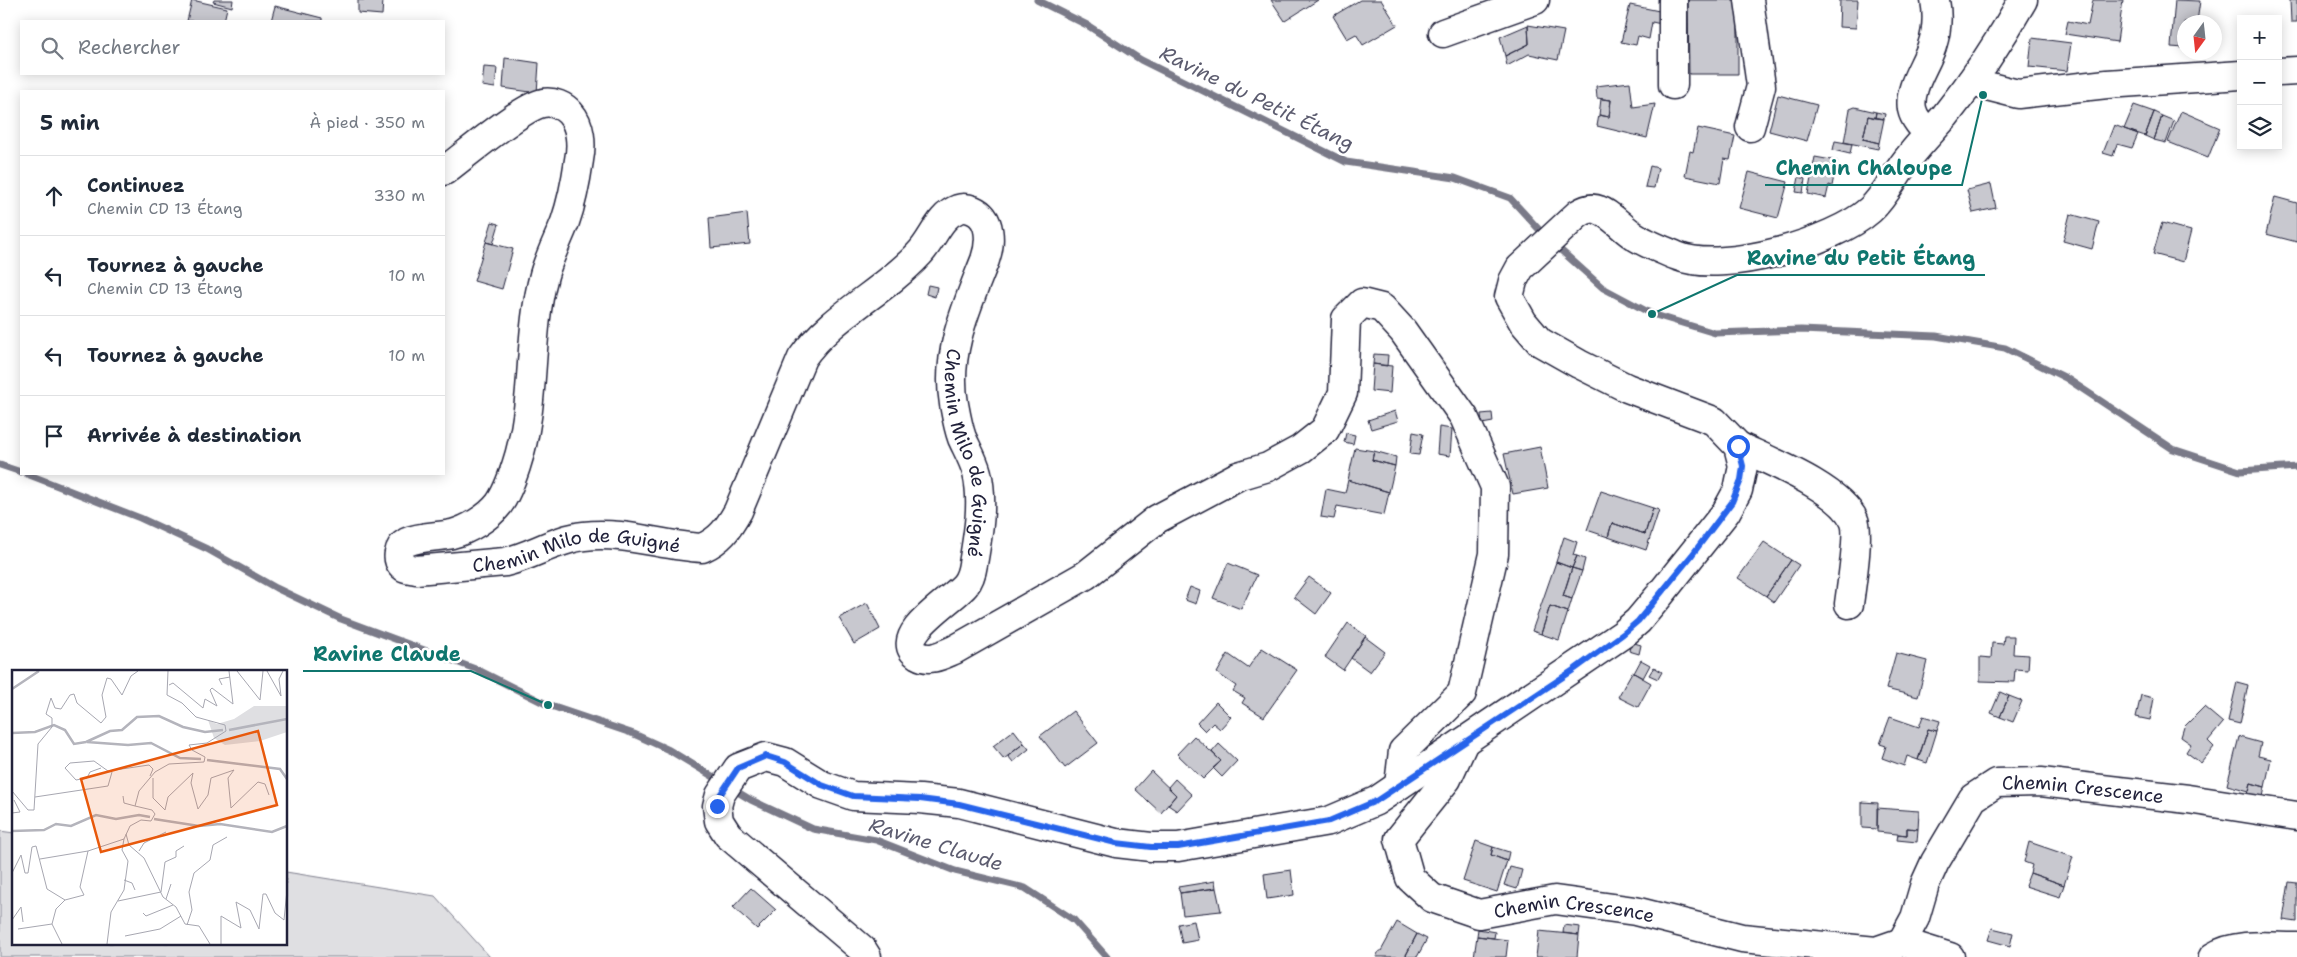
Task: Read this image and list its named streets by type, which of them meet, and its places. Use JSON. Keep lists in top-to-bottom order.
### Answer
{
  "streets": {
    "street": ["Chemin Milo de Guigné", "Chemin Crescence"]
  },
  "water": ["Ravine du Petit Étang", "Ravine Claude"],
  "places": ["Chemin Chaloupe", "Ravine du Petit Étang", "Ravine Claude"],
  "north": "bottom",
  "page": {
    "map_buttons": ["+", "−"],
    "search": "Rechercher",
    "heading": ["5 min", "À pied · 350 m"],
    "list": [
      ["Continuez", "Chemin CD 13 Étang", "330 m"],
      ["Tournez à gauche", "Chemin CD 13 Étang", "10 m"],
      ["Tournez à gauche", "10 m"],
      "Arrivée à destination"
    ]
  }
}
